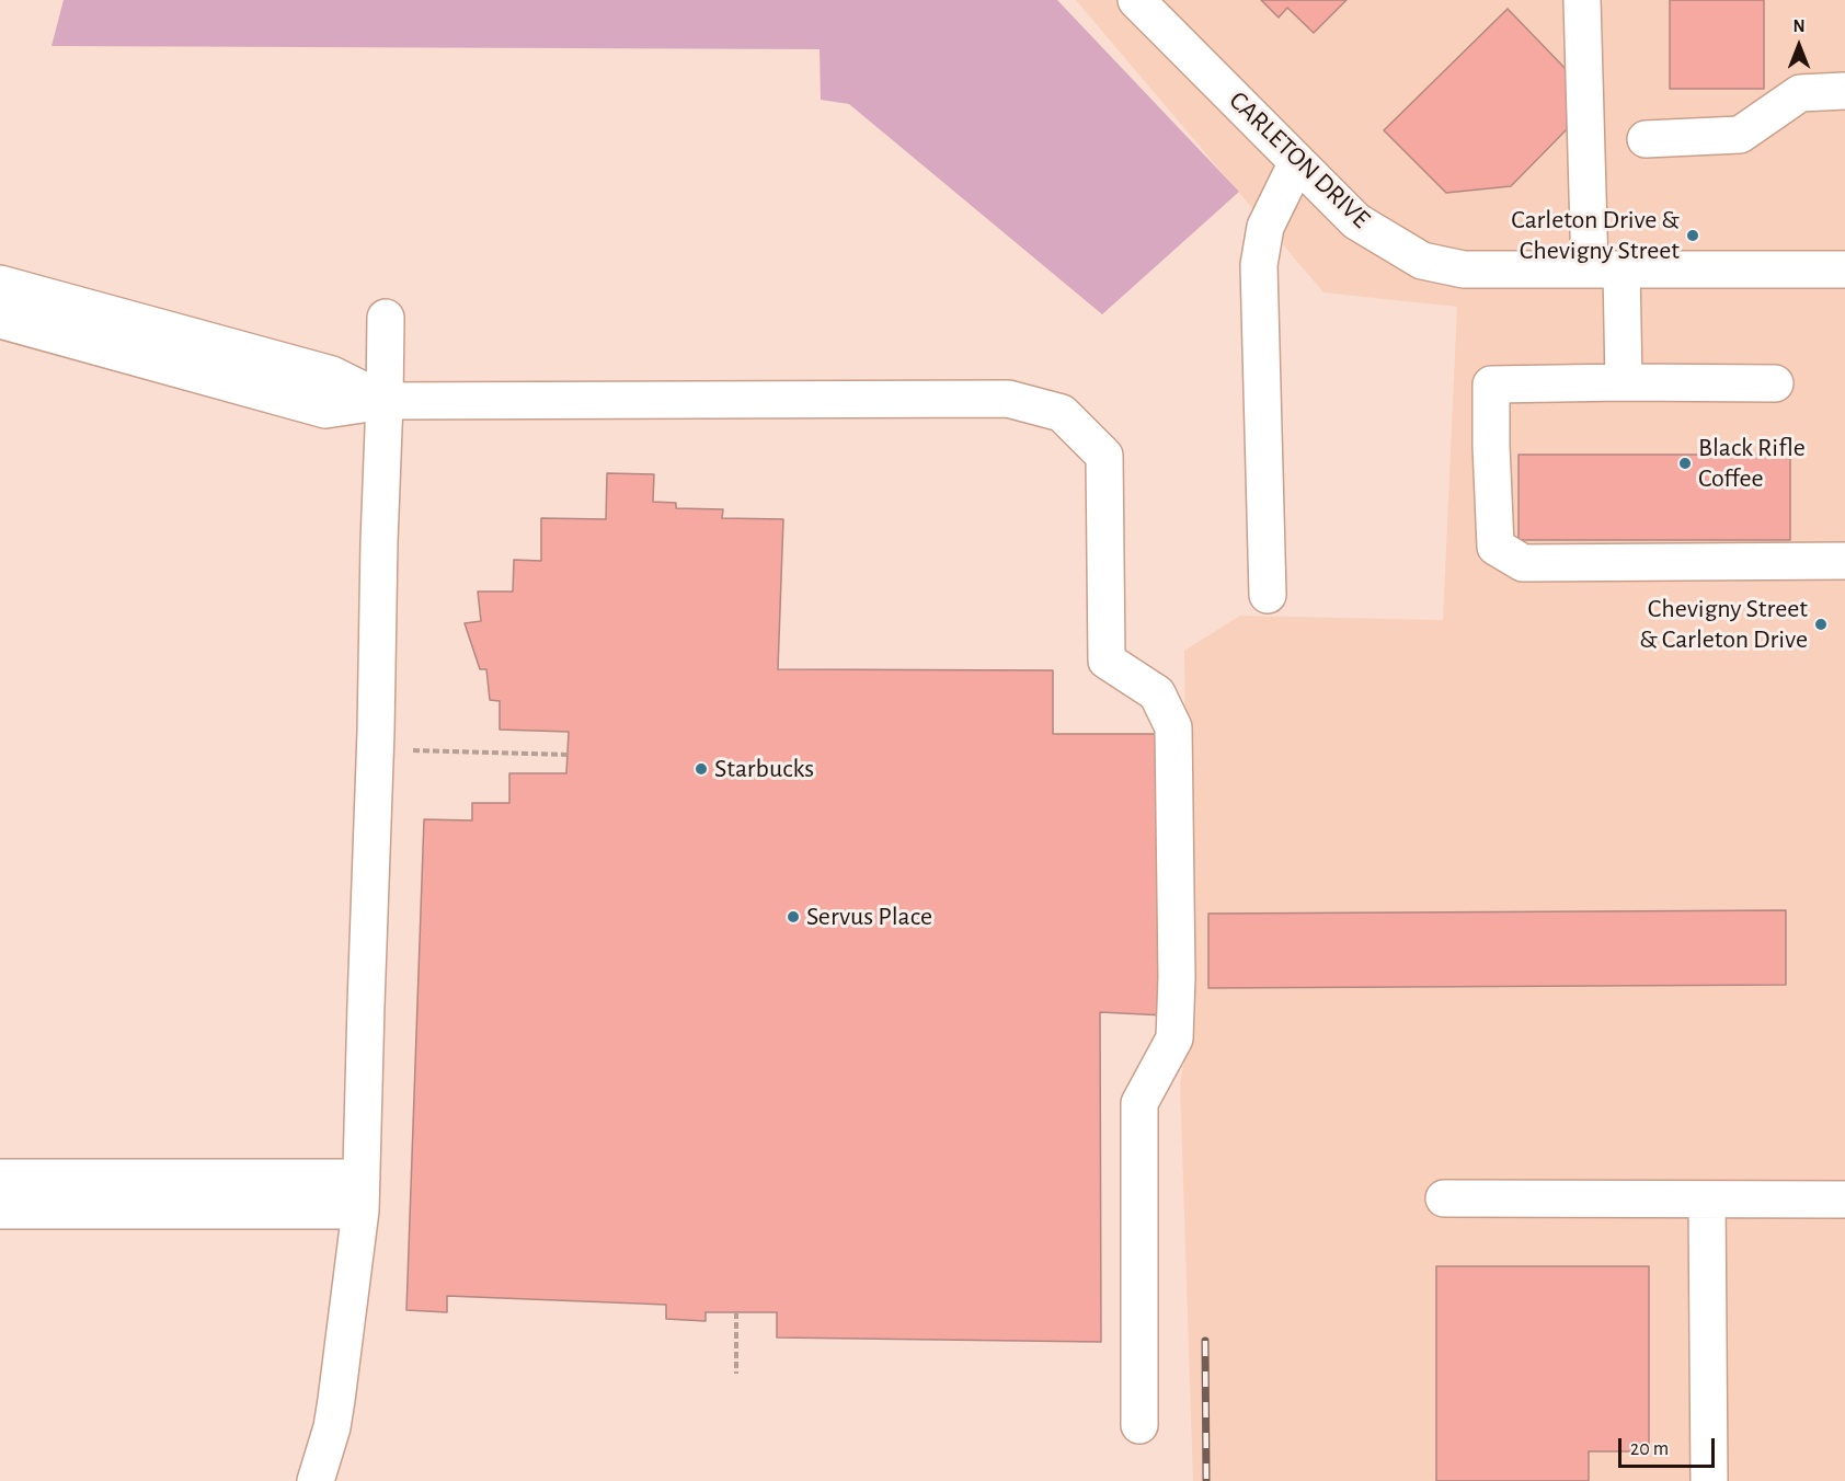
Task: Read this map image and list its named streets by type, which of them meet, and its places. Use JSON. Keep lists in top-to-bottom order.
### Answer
{
  "streets": {
    "street": ["CARLETON DRIVE"]
  },
  "places": [
    "Carleton Drive & Chevigny Street",
    "Black Rifle Coffee",
    "Chevigny Street & Carleton Drive",
    "Starbucks",
    "Servus Place"
  ],
  "scale_bar": "20 m",
  "north": "top"
}
